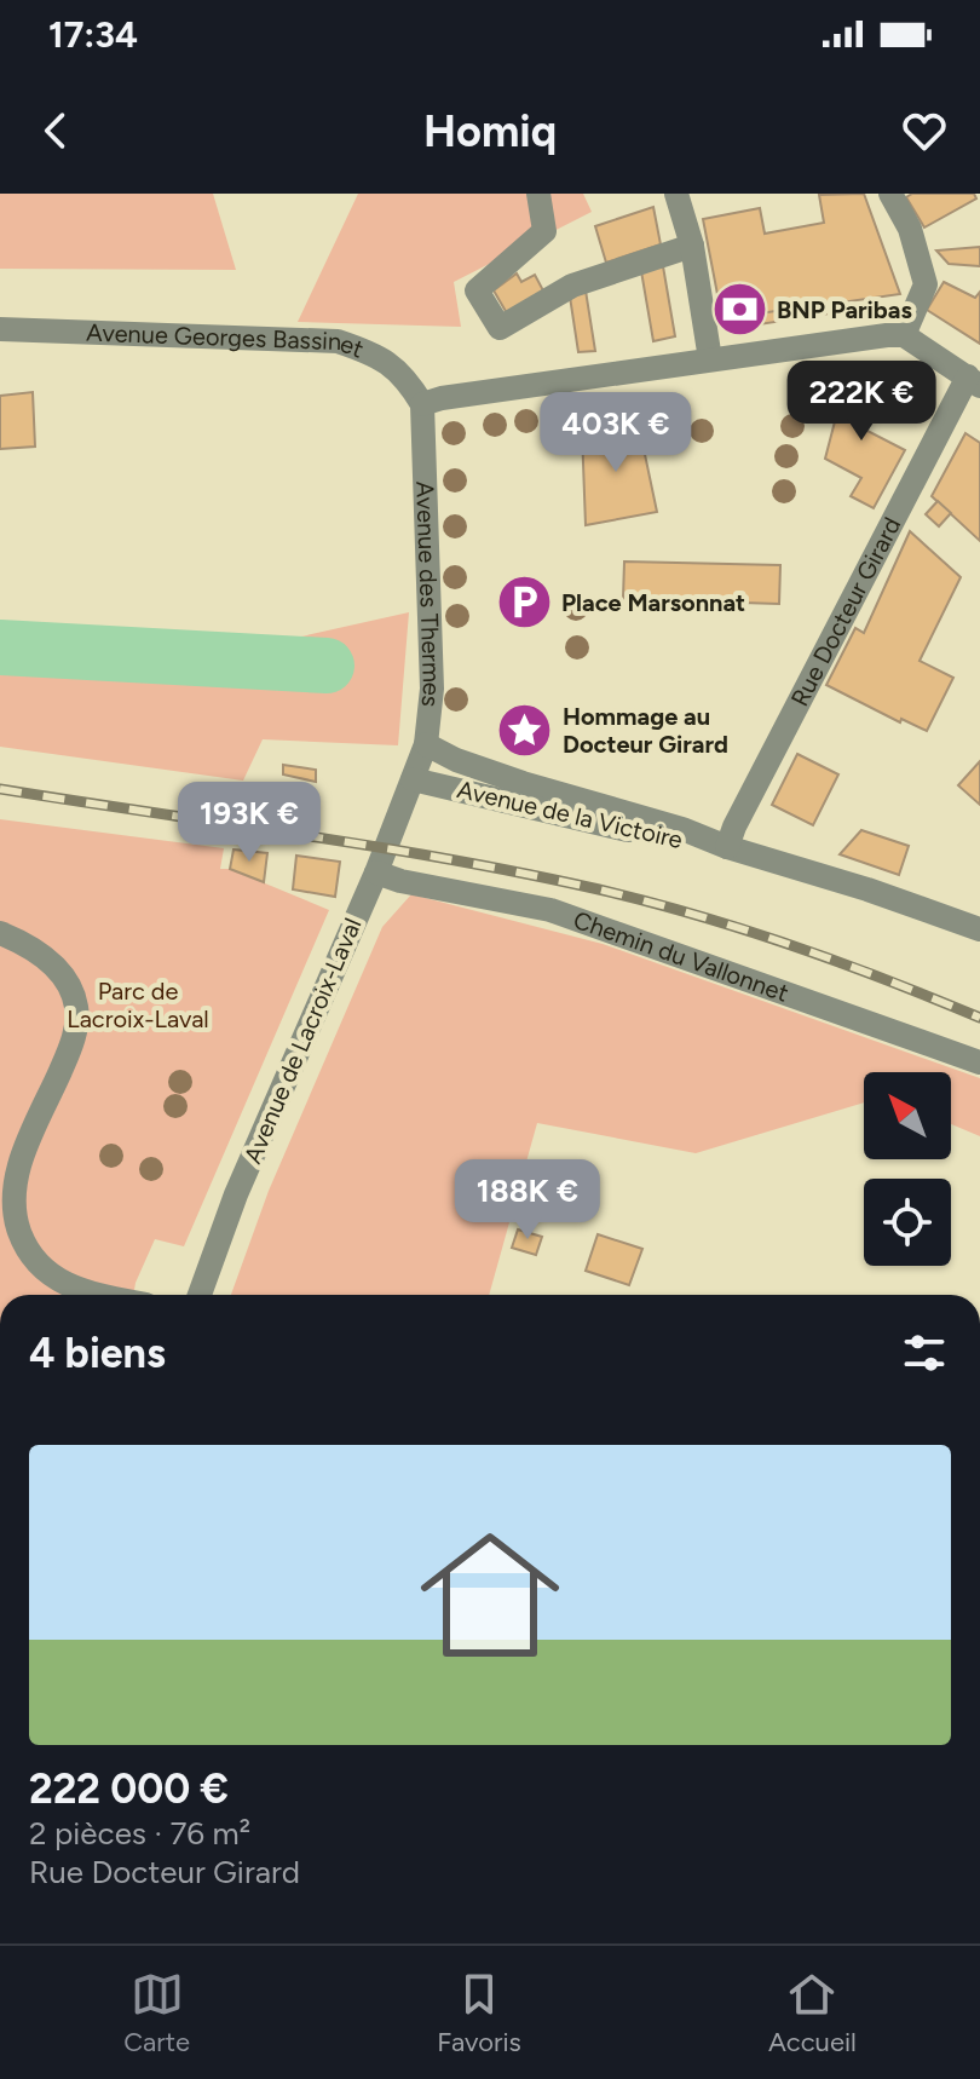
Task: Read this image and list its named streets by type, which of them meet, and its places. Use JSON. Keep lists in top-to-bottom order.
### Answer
{
  "streets": {
    "street": [
      "Avenue Georges Bassinet",
      "Avenue des Thermes",
      "Rue Docteur Girard",
      "Avenue de la Victoire",
      "Chemin du Vallonnet",
      "Avenue de Lacroix-Laval"
    ]
  },
  "crossings": [
    ["Avenue Georges Bassinet", "Avenue des Thermes"],
    ["Avenue des Thermes", "Avenue de la Victoire"],
    ["Avenue des Thermes", "Avenue de Lacroix-Laval"],
    ["Rue Docteur Girard", "Avenue de la Victoire"],
    ["Avenue de la Victoire", "Avenue de Lacroix-Laval"],
    ["Chemin du Vallonnet", "Avenue de Lacroix-Laval"]
  ],
  "parks": ["Parc de Lacroix-Laval"],
  "places": {
    "bank": ["BNP Paribas"],
    "parking": ["Place Marsonnat"],
    "place": ["Hommage au Docteur Girard"]
  },
  "north": "top left",
  "page": {
    "status": "17:34",
    "header": "Homiq",
    "price": [
      "222K €",
      "403K €",
      "193K €",
      "188K €"
    ],
    "heading": "4 biens",
    "list": [
      {
        "name": "222 000 €",
        "note": "2 pièces · 76 m² · Rue Docteur Girard"
      }
    ],
    "tabs": ["Carte", "Favoris", "Accueil"]
  }
}
